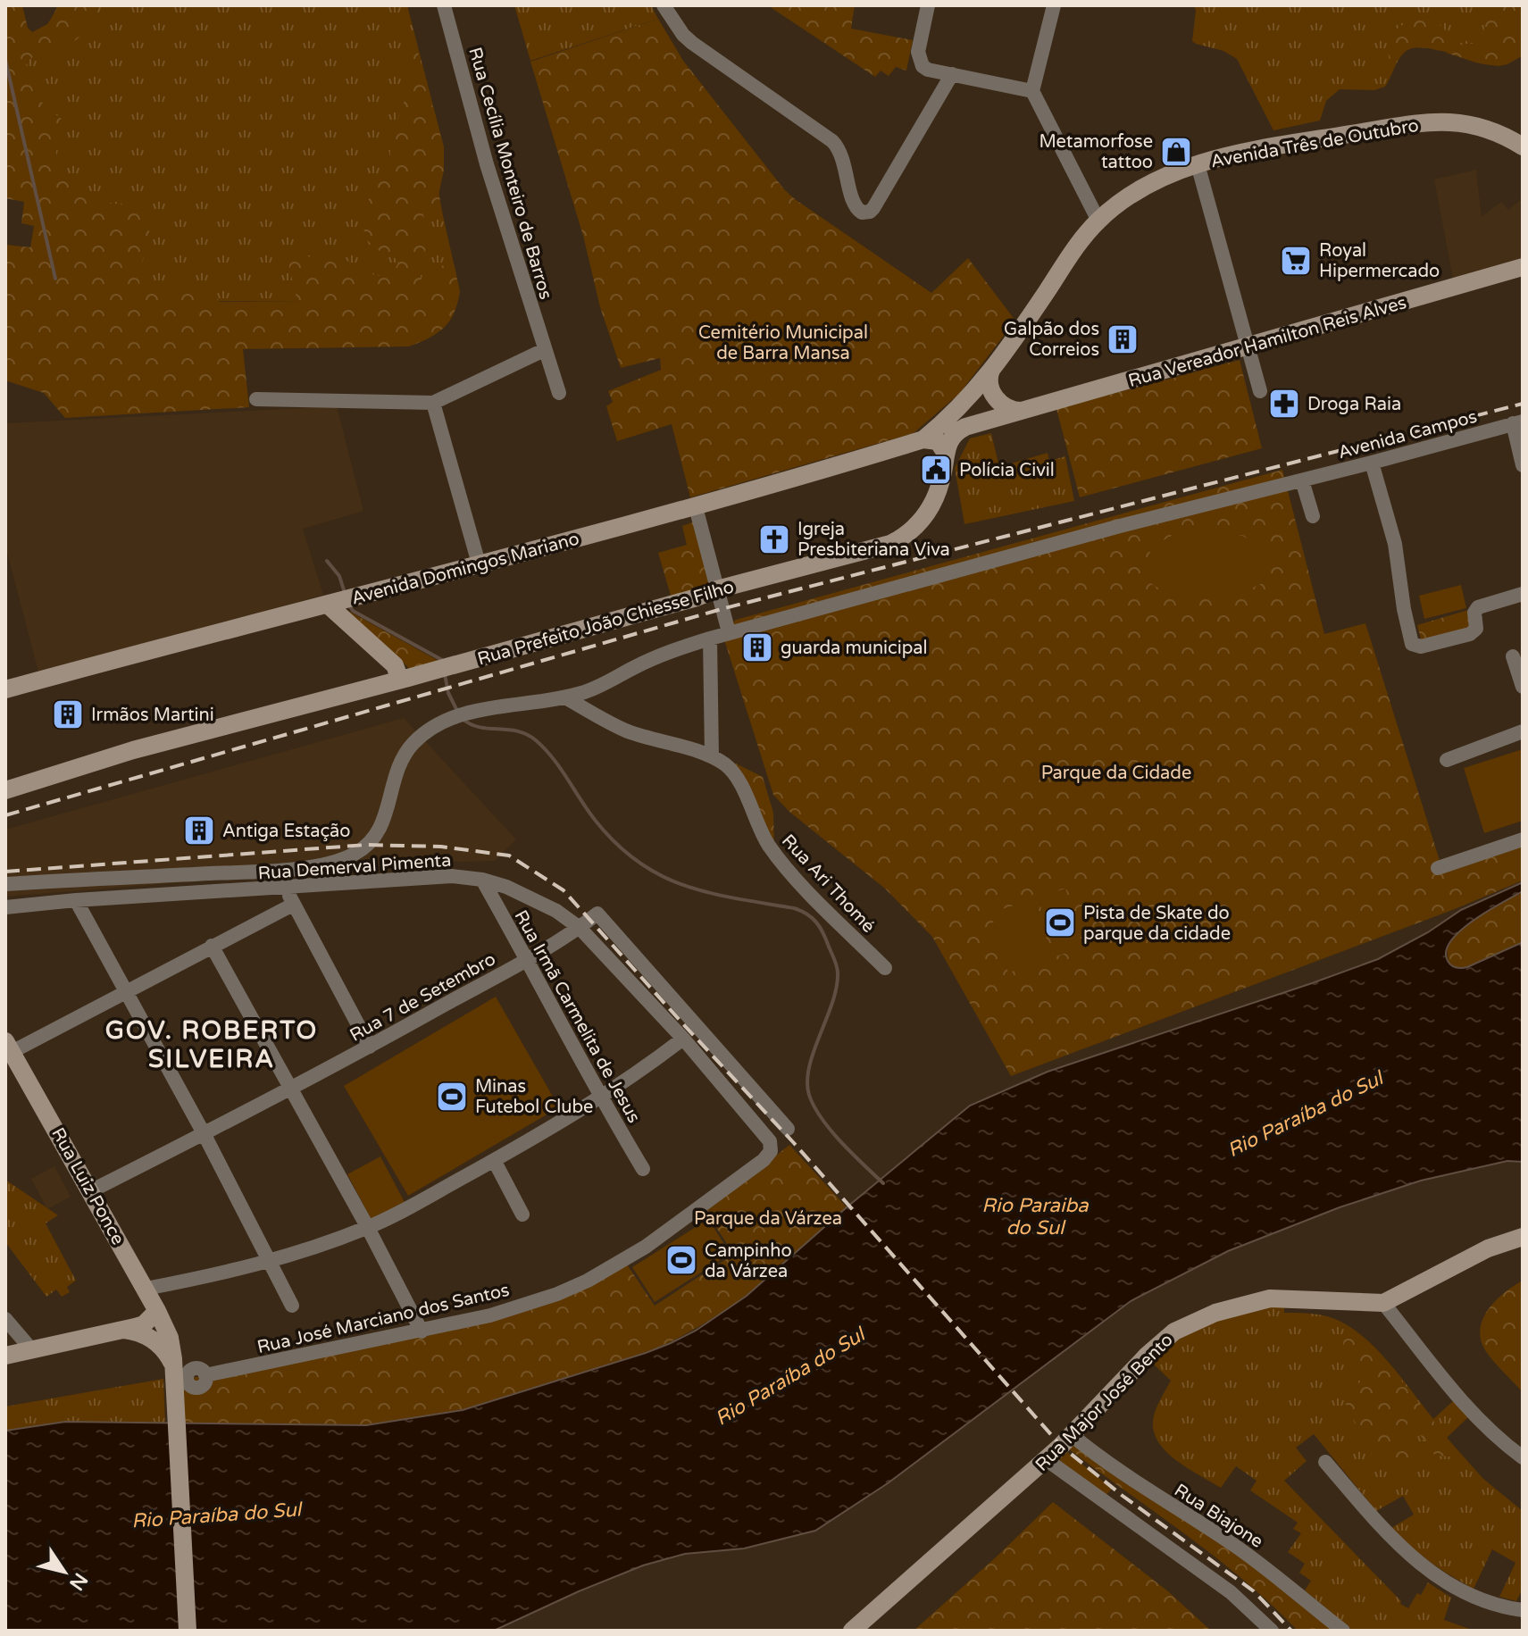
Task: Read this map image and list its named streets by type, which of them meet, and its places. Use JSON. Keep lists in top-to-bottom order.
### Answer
{
  "streets": {
    "main road": [
      "Avenida Três de Outubro",
      "Rua Vereador Hamilton Reis Alves",
      "Avenida Domingos Mariano",
      "Rua Prefeito João Chiesse Filho",
      "Rua Luiz Ponce",
      "Rua Major José Bento"
    ],
    "street": [
      "Rua Cecília Monteiro de Barros",
      "Avenida Campos",
      "Rua Demerval Pimenta",
      "Rua Ari Thomé",
      "Rua 7 de Setembro",
      "Rua Irmã Carmelita de Jesus",
      "Rua José Marciano dos Santos",
      "Rua Biajone"
    ]
  },
  "crossings": [
    ["Avenida Três de Outubro", "Avenida Domingos Mariano"],
    ["Rua Demerval Pimenta", "Rua 7 de Setembro"],
    ["Rua Demerval Pimenta", "Rua Irmã Carmelita de Jesus"],
    ["Rua Demerval Pimenta", "Rua José Marciano dos Santos"],
    ["Rua 7 de Setembro", "Rua Irmã Carmelita de Jesus"],
    ["Rua 7 de Setembro", "Rua Luiz Ponce"],
    ["Rua Major José Bento", "Rua Biajone"]
  ],
  "districts": ["GOV. ROBERTO SILVEIRA"],
  "water": ["Rio Paraíba do Sul", "Rio Paraiba do Sul"],
  "parks": ["Cemitério Municipal de Barra Mansa", "Parque da Cidade", "Parque da Várzea"],
  "places": {
    "shop": ["Metamorfose tattoo"],
    "supermarket": ["Royal Hipermercado"],
    "building": [
      "Galpão dos Correios",
      "guarda municipal",
      "Irmãos Martini",
      "Antiga Estação"
    ],
    "pharmacy": ["Droga Raia"],
    "public building": ["Polícia Civil"],
    "church": ["Igreja Presbiteriana Viva"],
    "sports": ["Pista de Skate do parque da cidade", "Minas Futebol Clube", "Campinho da Várzea"]
  },
  "north": "bottom right"
}
